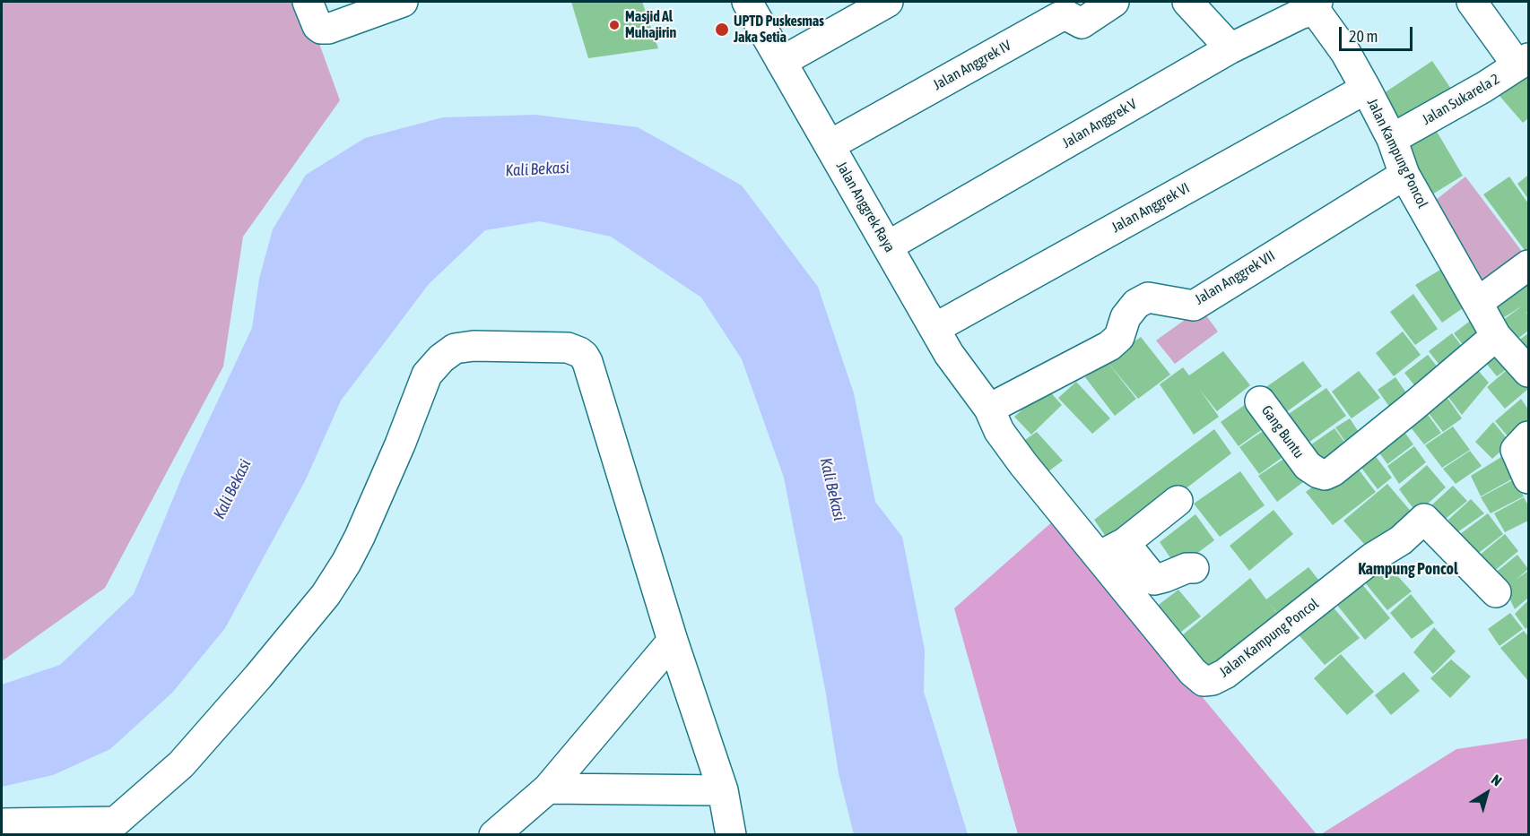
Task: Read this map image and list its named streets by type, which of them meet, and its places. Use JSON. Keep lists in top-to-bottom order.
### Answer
{
  "streets": {
    "street": [
      "Jalan Anggrek IV",
      "Jalan Sukarela 2",
      "Jalan Anggrek V",
      "Jalan Kampung Poncol",
      "Jalan Anggrek Raya",
      "Jalan Anggrek VI",
      "Jalan Anggrek VII",
      "Gang Buntu"
    ]
  },
  "crossings": [
    ["Jalan Anggrek IV", "Jalan Anggrek Raya"],
    ["Jalan Sukarela 2", "Jalan Kampung Poncol"],
    ["Jalan Anggrek V", "Jalan Kampung Poncol"],
    ["Jalan Anggrek V", "Jalan Anggrek Raya"],
    ["Jalan Kampung Poncol", "Jalan Anggrek Raya"],
    ["Jalan Kampung Poncol", "Jalan Anggrek VI"],
    ["Jalan Kampung Poncol", "Jalan Anggrek VII"],
    ["Jalan Kampung Poncol", "Gang Buntu"],
    ["Jalan Anggrek Raya", "Jalan Anggrek VI"],
    ["Jalan Anggrek Raya", "Jalan Anggrek VII"]
  ],
  "districts": ["Kampung Poncol"],
  "water": ["Kali Bekasi"],
  "places": ["Masjid Al Muhajirin", "UPTD Puskesmas Jaka Setia"],
  "scale_bar": "20 m",
  "north": "top right"
}
